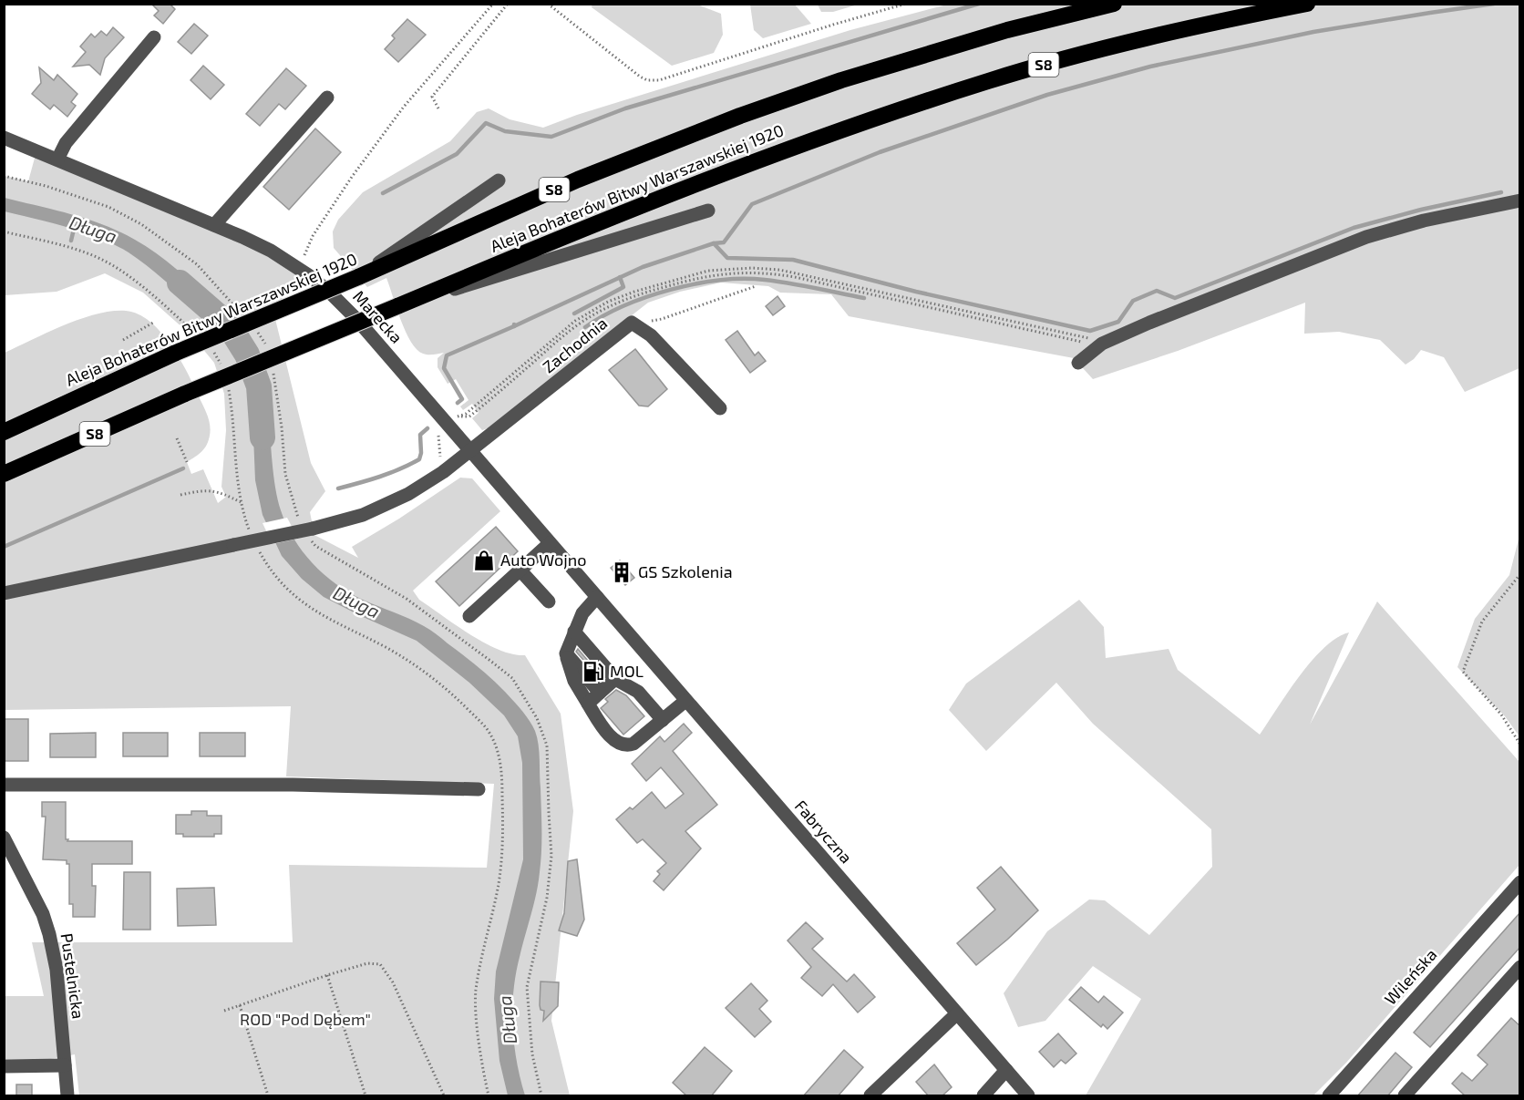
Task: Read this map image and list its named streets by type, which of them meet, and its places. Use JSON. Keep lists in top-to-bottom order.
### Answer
{
  "streets": {
    "highway": ["S8", "Aleja Bohaterów Bitwy Warszawskiej 1920"],
    "street": [
      "Marecka",
      "Zachodnia",
      "Fabryczna",
      "Pustelnicka",
      "Wileńska"
    ]
  },
  "crossings": [
    ["Marecka", "Zachodnia"],
    ["Marecka", "Fabryczna"]
  ],
  "water": ["Długa"],
  "parks": ["ROD \"Pod Dębem\""],
  "places": {
    "shop": ["Auto Wojno"],
    "building": ["GS Szkolenia"],
    "fuel station": ["MOL"]
  }
}
